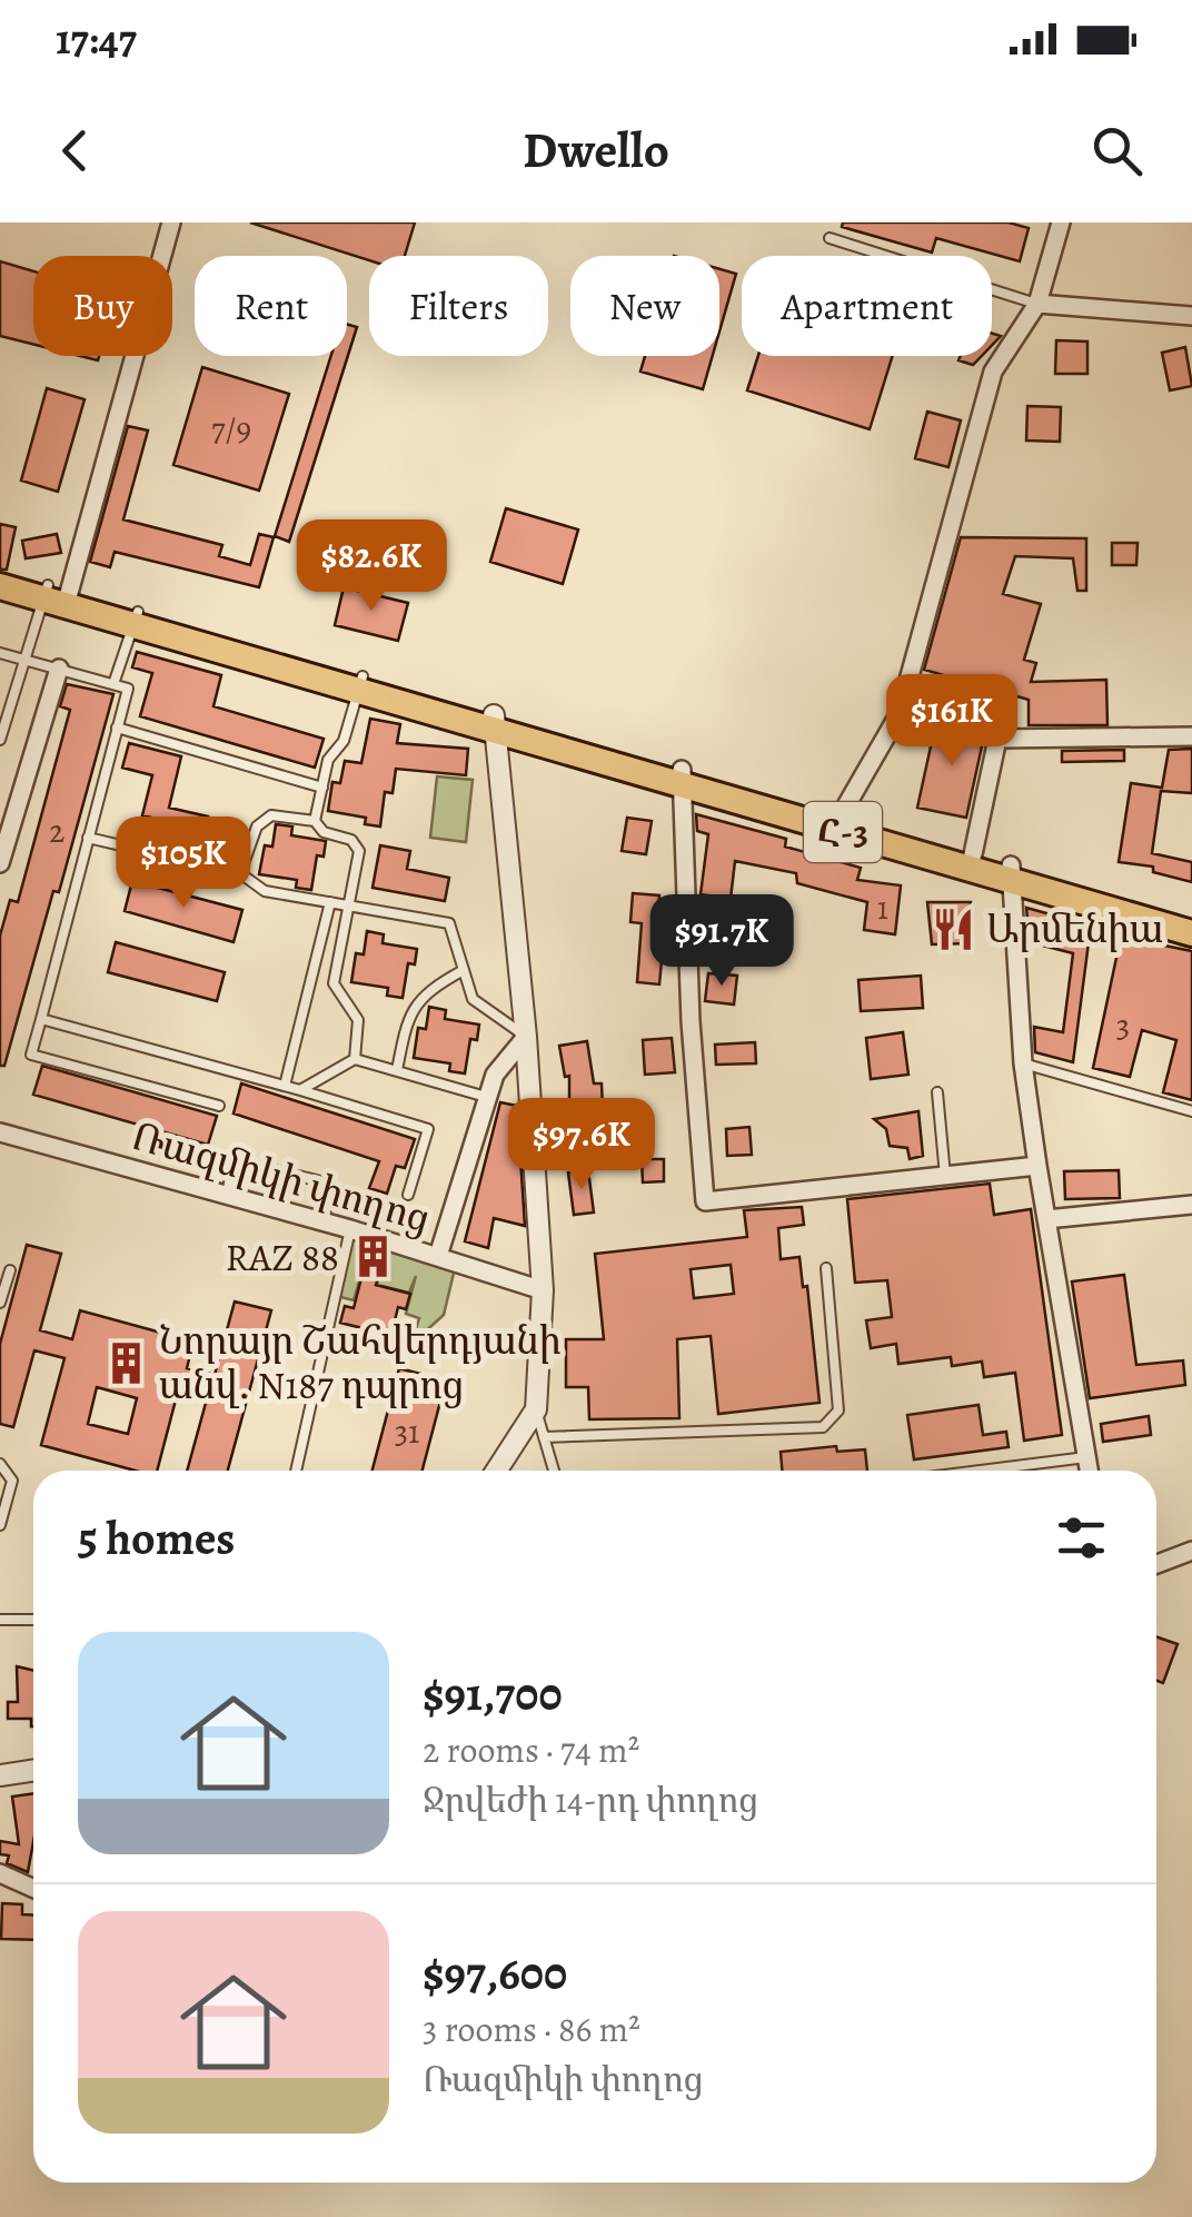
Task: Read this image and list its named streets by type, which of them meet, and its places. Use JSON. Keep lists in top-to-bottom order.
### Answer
{
  "streets": {
    "main road": ["Հ-3"],
    "street": ["Ռազմիկի փողոց"]
  },
  "places": {
    "restaurant": ["Արմենիա"],
    "building": ["RAZ 88", "Նորայր Շահվերդյանի անվ. N187 դպրոց"]
  },
  "house_numbers": [
    "7/9",
    "2",
    "1",
    "3",
    "31"
  ],
  "page": {
    "status": "17:47",
    "header": "Dwello",
    "chip": [
      "Buy",
      "Rent",
      "Filters",
      "New",
      "Apartment"
    ],
    "price": [
      "$82.6K",
      "$161K",
      "$105K",
      "$91.7K",
      "$97.6K"
    ],
    "heading": "5 homes",
    "list": [
      {
        "name": "$91,700",
        "note": "2 rooms · 74 m² · Ջրվեժի 14-րդ փողոց"
      },
      {
        "name": "$97,600",
        "note": "3 rooms · 86 m² · Ռազմիկի փողոց"
      }
    ]
  }
}
